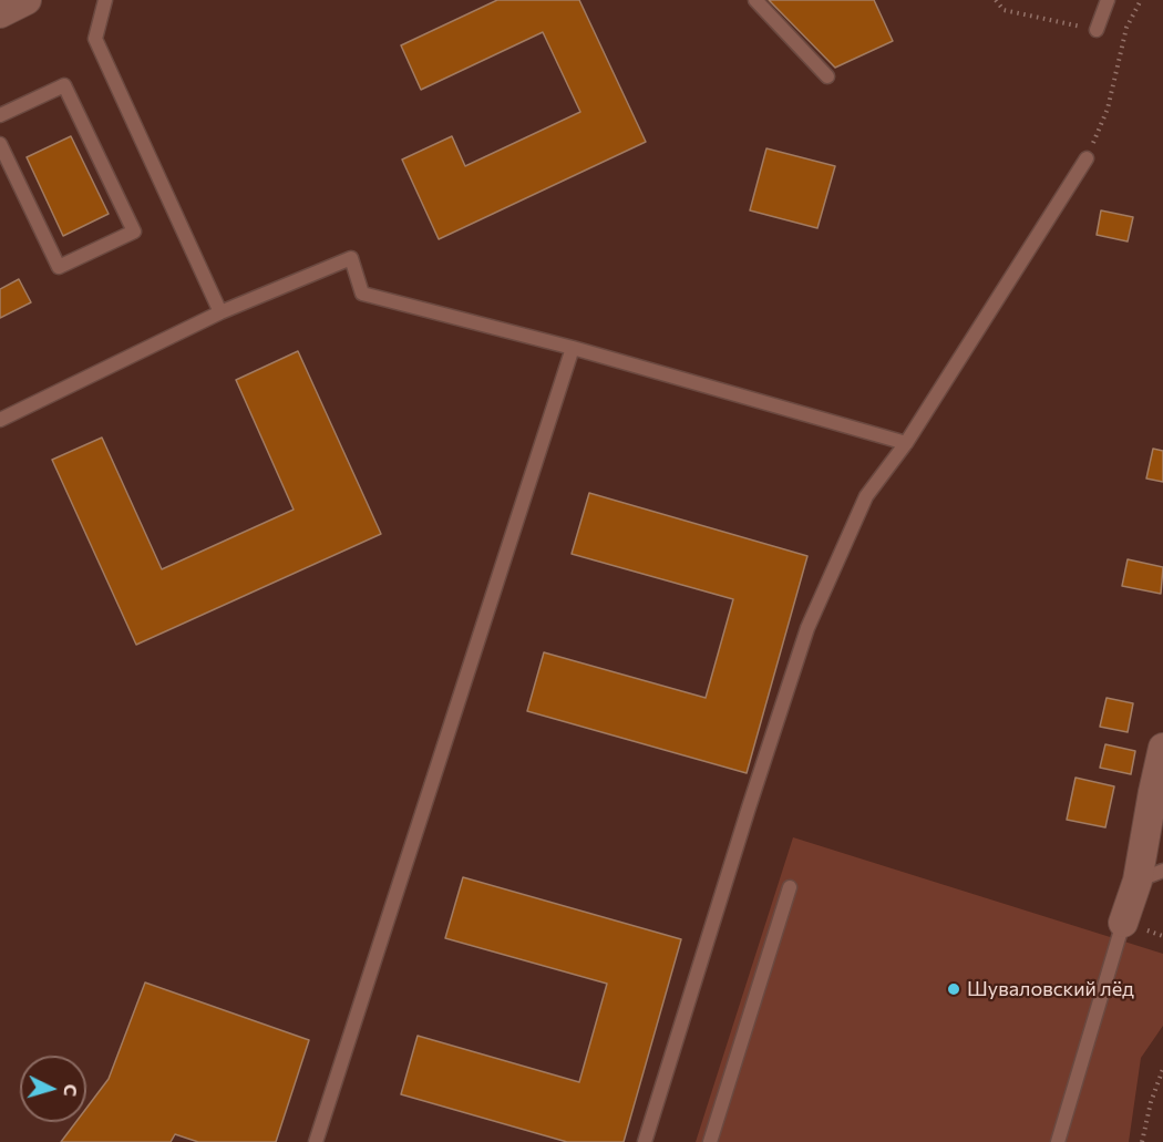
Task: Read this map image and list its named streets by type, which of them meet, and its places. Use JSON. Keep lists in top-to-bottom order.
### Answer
{
  "places": ["Шуваловский лёд"],
  "north": "right"
}
